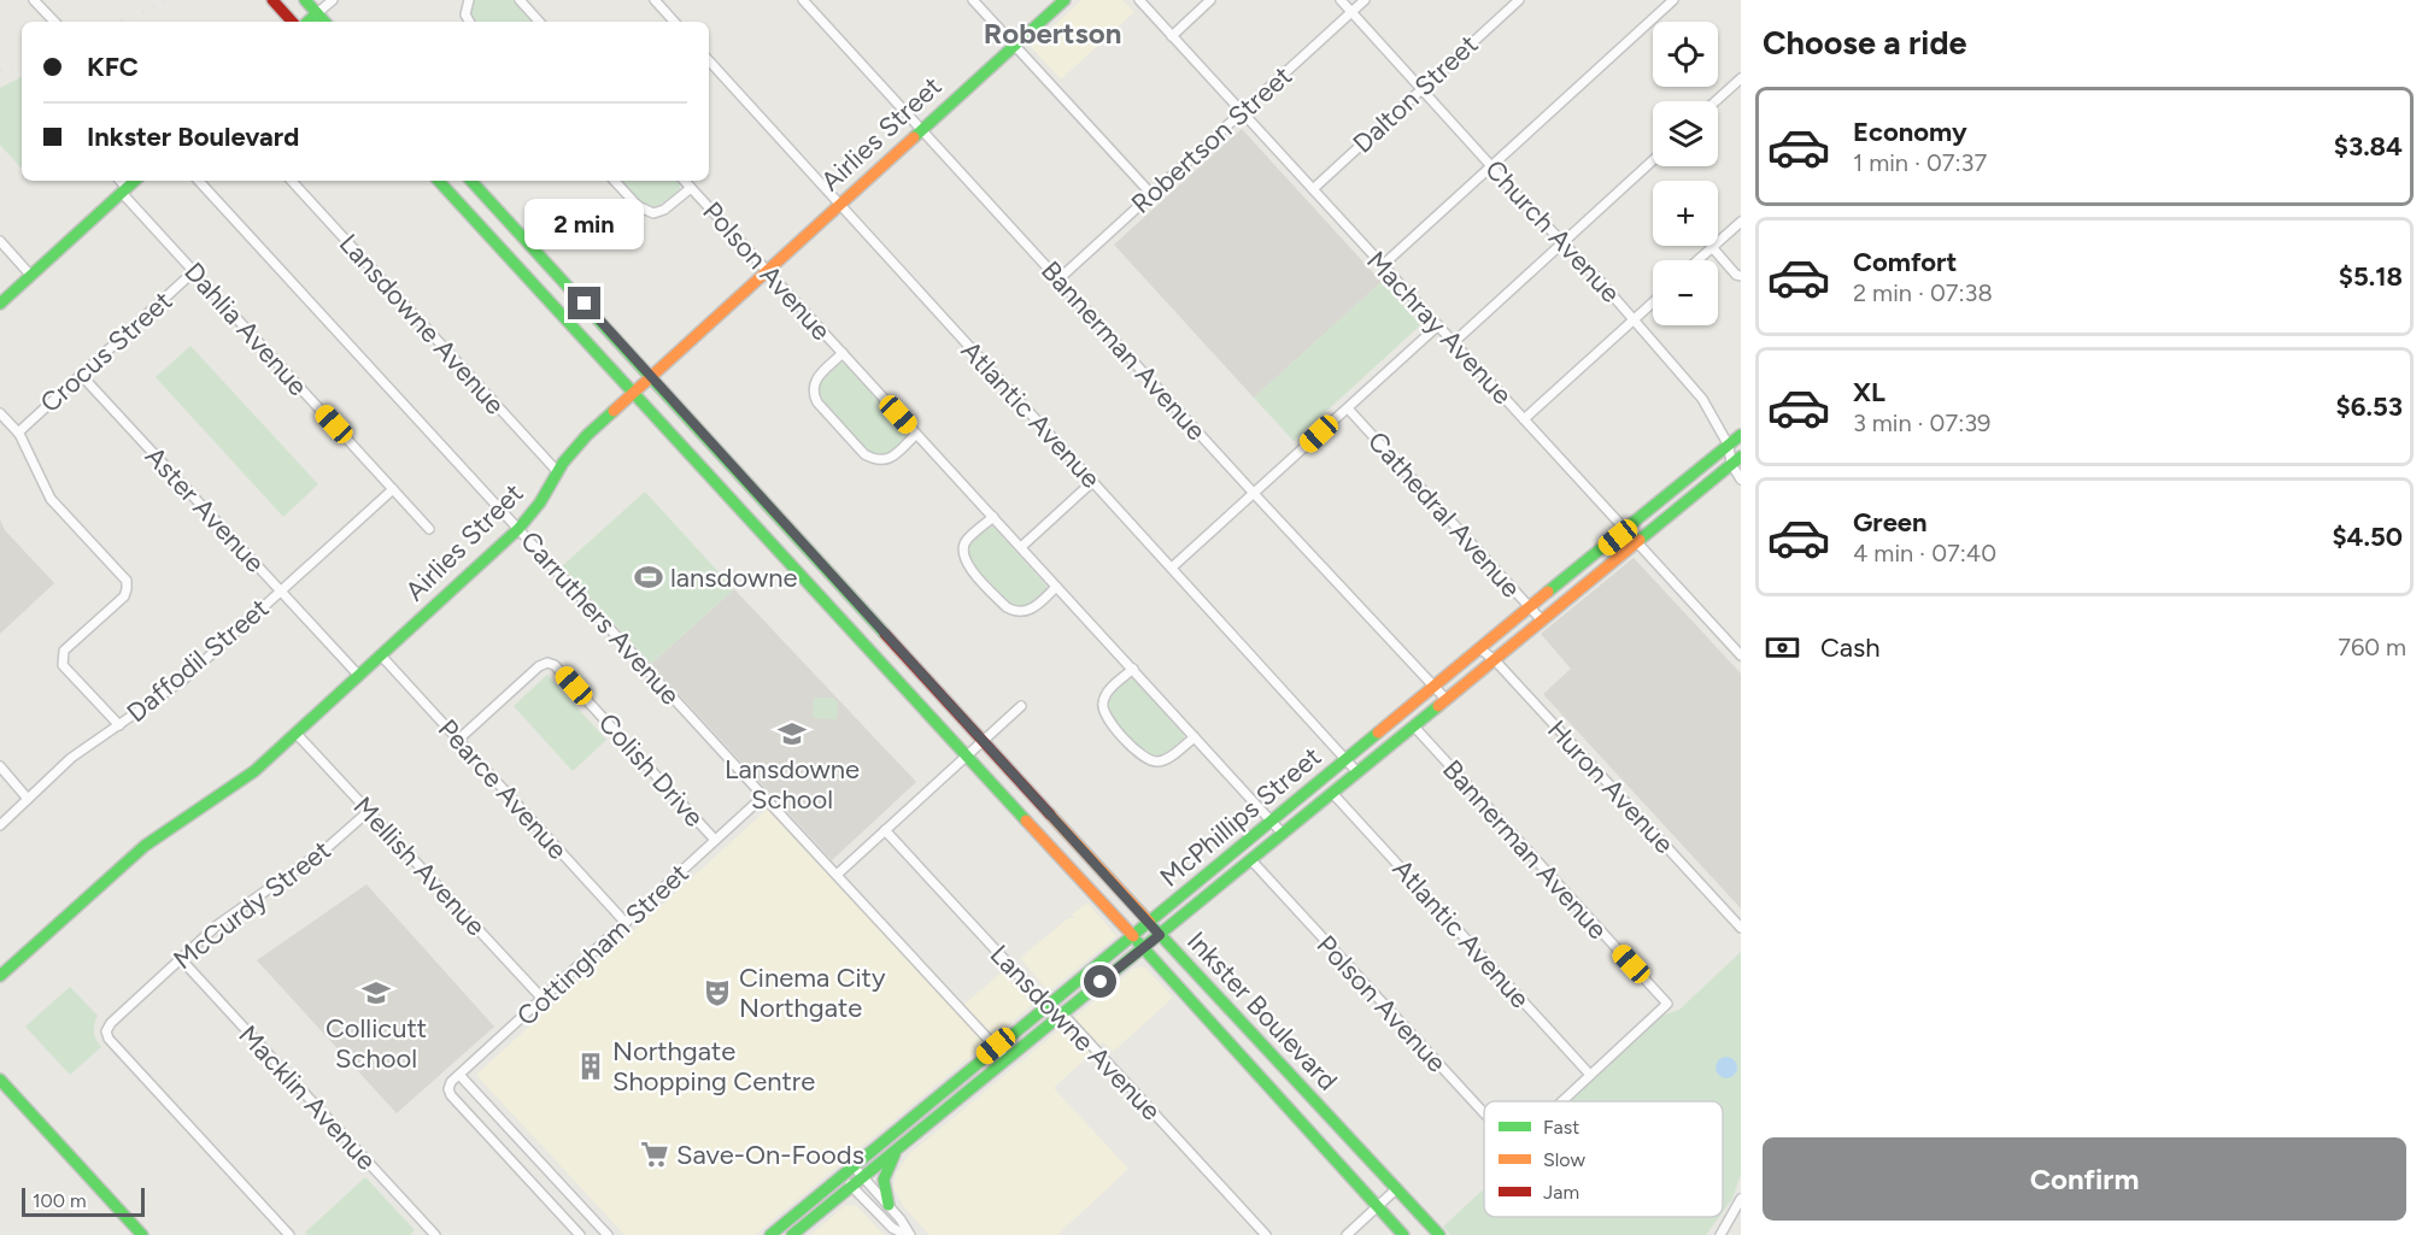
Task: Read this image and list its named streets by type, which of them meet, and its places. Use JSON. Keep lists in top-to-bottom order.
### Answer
{
  "streets": {
    "main road": ["Airlies Street", "McPhillips Street", "Inkster Boulevard"],
    "street": [
      "Dalton Street",
      "Robertson Street",
      "Church Avenue",
      "Polson Avenue",
      "Lansdowne Avenue",
      "Machray Avenue",
      "Dahlia Avenue",
      "Bannerman Avenue",
      "Crocus Street",
      "Atlantic Avenue",
      "Aster Avenue",
      "Cathedral Avenue",
      "Carruthers Avenue",
      "Daffodil Street",
      "Colish Drive",
      "Huron Avenue",
      "Pearce Avenue",
      "Mellish Avenue",
      "McCurdy Street",
      "Cottingham Street",
      "Macklin Avenue"
    ]
  },
  "crossings": [
    ["Dalton Street", "Church Avenue"],
    ["Dalton Street", "Machray Avenue"],
    ["Airlies Street", "Polson Avenue"],
    ["Airlies Street", "Lansdowne Avenue"],
    ["Airlies Street", "Bannerman Avenue"],
    ["Airlies Street", "Atlantic Avenue"],
    ["Airlies Street", "Aster Avenue"],
    ["Airlies Street", "Carruthers Avenue"],
    ["Airlies Street", "Pearce Avenue"],
    ["Airlies Street", "Mellish Avenue"],
    ["Airlies Street", "Inkster Boulevard"],
    ["Robertson Street", "Church Avenue"],
    ["Robertson Street", "Machray Avenue"],
    ["Robertson Street", "Bannerman Avenue"],
    ["Church Avenue", "McPhillips Street"],
    ["Polson Avenue", "Bannerman Avenue"],
    ["Polson Avenue", "Atlantic Avenue"],
    ["Polson Avenue", "McPhillips Street"],
    ["Lansdowne Avenue", "McPhillips Street"],
    ["Machray Avenue", "McPhillips Street"],
    ["Dahlia Avenue", "Crocus Street"],
    ["Dahlia Avenue", "Daffodil Street"],
    ["Bannerman Avenue", "Atlantic Avenue"],
    ["Bannerman Avenue", "McPhillips Street"],
    ["Crocus Street", "Aster Avenue"],
    ["Atlantic Avenue", "McPhillips Street"],
    ["Aster Avenue", "Daffodil Street"],
    ["Cathedral Avenue", "McPhillips Street"],
    ["Carruthers Avenue", "McPhillips Street"],
    ["Carruthers Avenue", "Cottingham Street"],
    ["Colish Drive", "Pearce Avenue"],
    ["Colish Drive", "Cottingham Street"],
    ["Huron Avenue", "McPhillips Street"],
    ["Pearce Avenue", "Cottingham Street"],
    ["McPhillips Street", "Inkster Boulevard"],
    ["Mellish Avenue", "McCurdy Street"],
    ["Mellish Avenue", "Cottingham Street"],
    ["McCurdy Street", "Macklin Avenue"]
  ],
  "districts": ["Robertson"],
  "places": {
    "sports": ["lansdowne"],
    "school or university": ["Lansdowne School", "Collicutt School"],
    "theatre": ["Cinema City Northgate"],
    "building": ["Northgate Shopping Centre"],
    "supermarket": ["Save-On-Foods"]
  },
  "legend": ["Fast", "Slow", "Jam"],
  "scale_bar": "100 m",
  "page": {
    "heading": "Choose a ride",
    "map_buttons": ["+", "−"],
    "banner": ["KFC", "Inkster Boulevard"],
    "list": [
      {
        "name": "Economy",
        "note": "1 min · 07:37",
        "value": "$3.84"
      },
      {
        "name": "Comfort",
        "note": "2 min · 07:38",
        "value": "$5.18"
      },
      {
        "name": "XL",
        "note": "3 min · 07:39",
        "value": "$6.53"
      },
      {
        "name": "Green",
        "note": "4 min · 07:40",
        "value": "$4.50"
      }
    ],
    "bubble": "2 min",
    "pay": ["Cash", "760 m"],
    "buttons": "Confirm",
    "scale": "100 m"
  }
}
